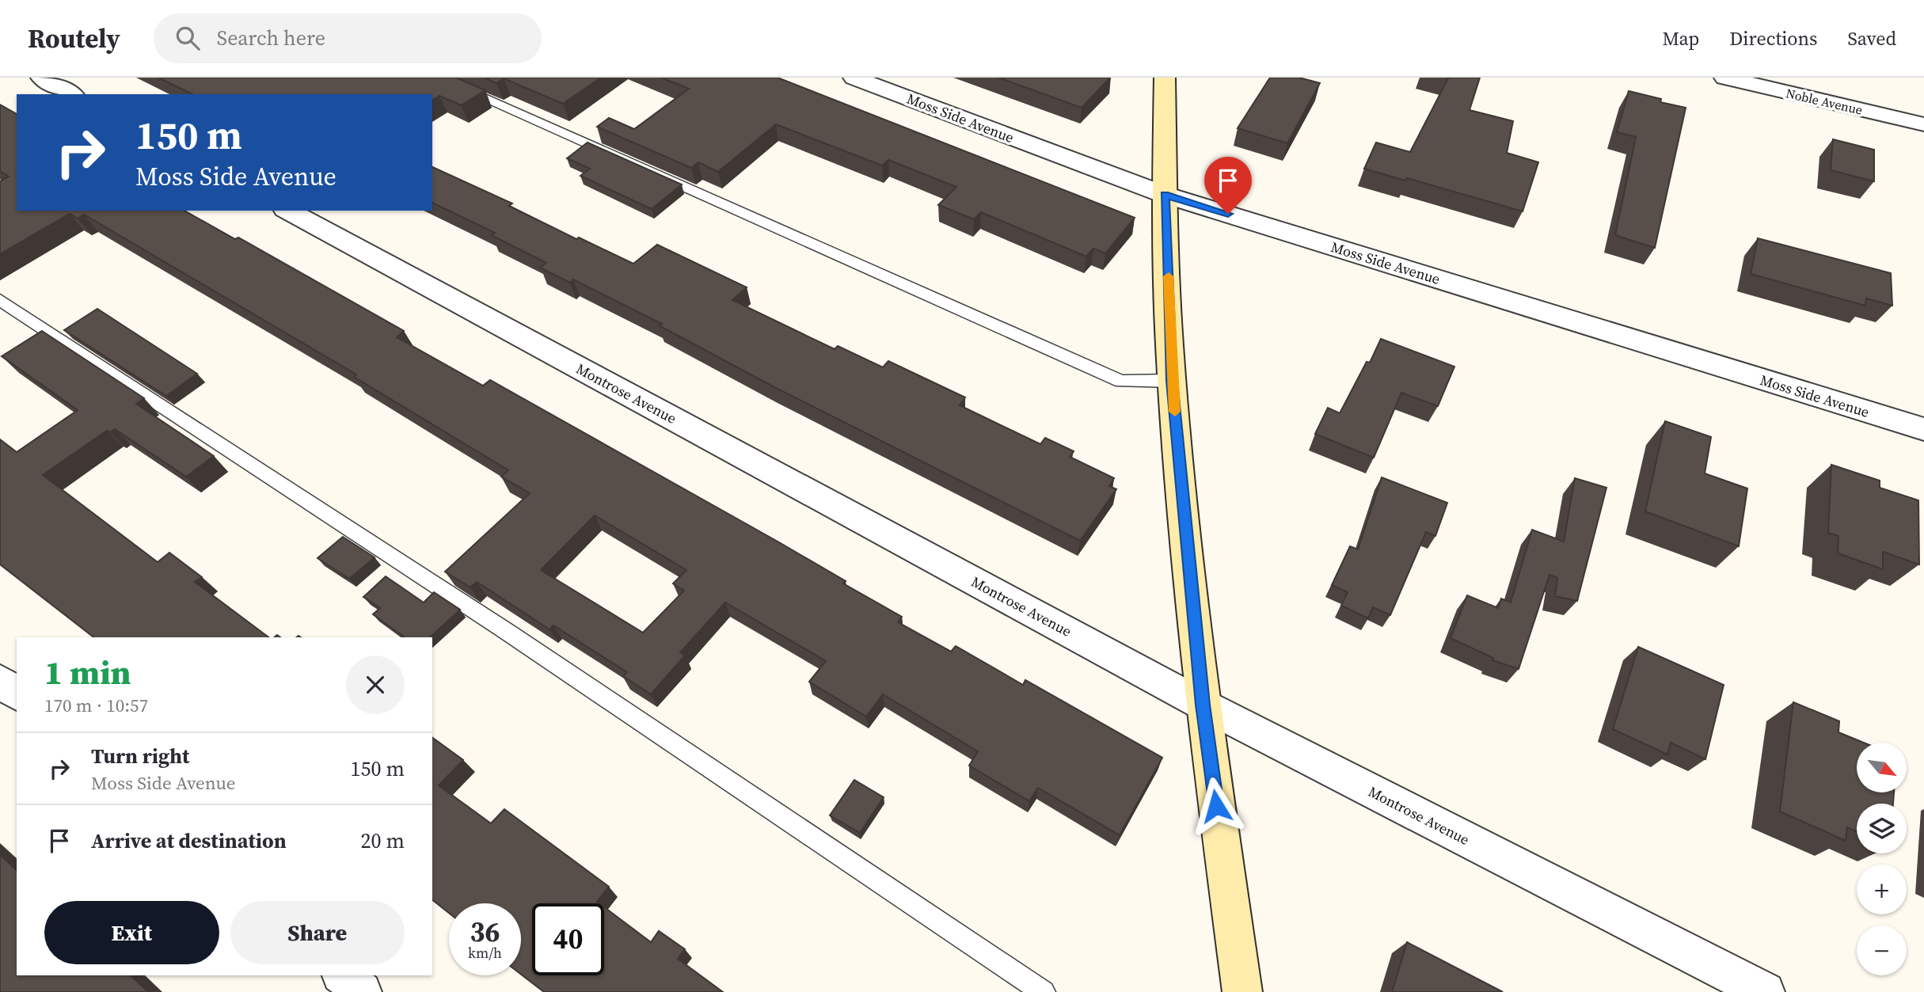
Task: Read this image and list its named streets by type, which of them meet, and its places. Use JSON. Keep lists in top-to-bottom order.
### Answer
{
  "streets": {
    "street": ["Noble Avenue", "Moss Side Avenue", "Montrose Avenue"]
  },
  "north": "bottom right",
  "page": {
    "header": "Routely",
    "search": "Search here",
    "nav": ["Map", "Directions", "Saved"],
    "turn": ["150 m", "Moss Side Avenue"],
    "heading": ["1 min", "170 m · 10:57"],
    "list": [
      {
        "name": "Turn right",
        "note": "Moss Side Avenue",
        "value": "150 m"
      },
      {
        "name": "Arrive at destination",
        "value": "20 m"
      }
    ],
    "map_buttons": ["+", "−"],
    "buttons": ["Exit", "Share"],
    "speed": "36 km/h",
    "limit": "40"
  }
}
